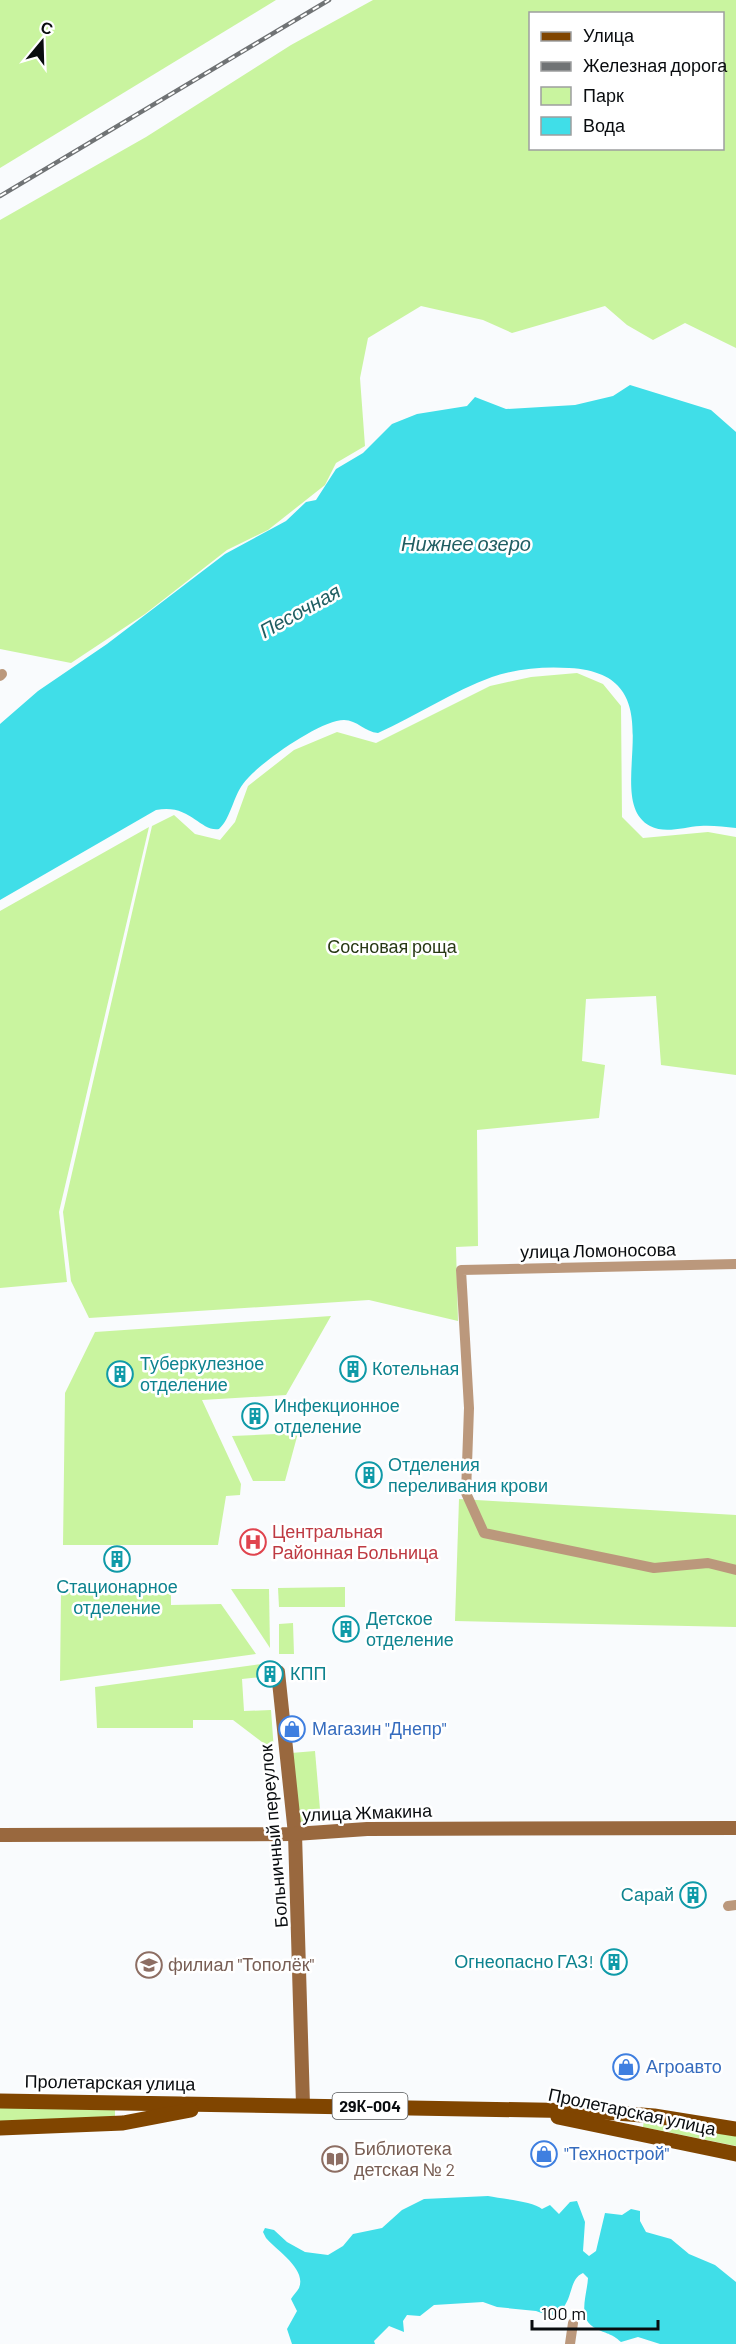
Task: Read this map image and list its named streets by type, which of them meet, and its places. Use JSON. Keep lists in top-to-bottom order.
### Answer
{
  "streets": {
    "main road": ["Пролетарская улица", "29К-004"],
    "street": ["улица Ломоносова", "улица Жмакина", "Больничный переулок"]
  },
  "crossings": [
    ["улица Жмакина", "Больничный переулок"],
    ["Больничный переулок", "Пролетарская улица"]
  ],
  "water": ["Нижнее озеро", "Песочная"],
  "parks": ["Сосновая роща"],
  "places": {
    "building": [
      "Котельная",
      "Туберкулезное отделение",
      "Инфекционное отделение",
      "Отделения переливания крови",
      "Стационарное отделение",
      "Детское отделение",
      "КПП",
      "Сарай",
      "Огнеопасно ГАЗ!"
    ],
    "hospital": ["Центральная Районная Больница"],
    "shop": ["Магазин \"Днепр\"", "Агроавто", "\"Технострой\""],
    "school or university": ["филиал \"Тополёк\""],
    "library": ["Библиотека детская № 2"]
  },
  "legend": [
    "Улица",
    "Железная дорога",
    "Парк",
    "Вода"
  ],
  "scale_bar": "100 m",
  "north": "top"
}
